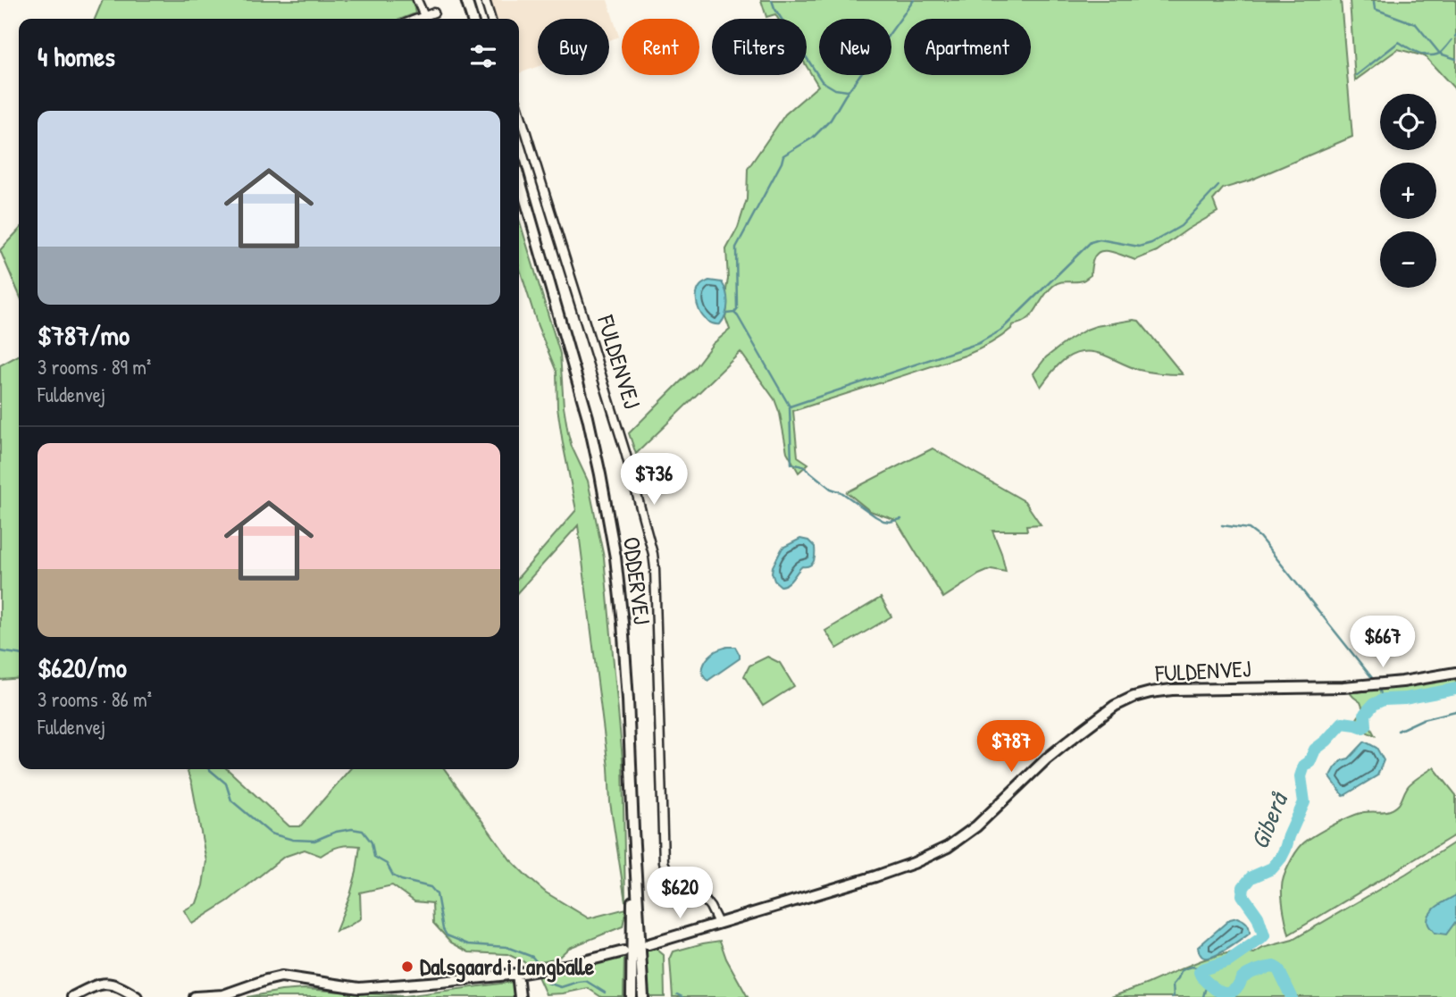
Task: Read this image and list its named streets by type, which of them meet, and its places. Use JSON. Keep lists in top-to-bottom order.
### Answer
{
  "streets": {
    "street": ["FULDENVEJ", "ODDERVEJ"]
  },
  "water": ["Giberå"],
  "places": ["Dalsgaard i Langballe"],
  "page": {
    "chip": [
      "Buy",
      "Rent",
      "Filters",
      "New",
      "Apartment"
    ],
    "heading": "4 homes",
    "map_buttons": ["+", "−"],
    "list": [
      {
        "name": "$787/mo",
        "note": "3 rooms · 89 m² · Fuldenvej"
      },
      {
        "name": "$620/mo",
        "note": "3 rooms · 86 m² · Fuldenvej"
      }
    ],
    "price": [
      "$736",
      "$667",
      "$787",
      "$620"
    ]
  }
}
